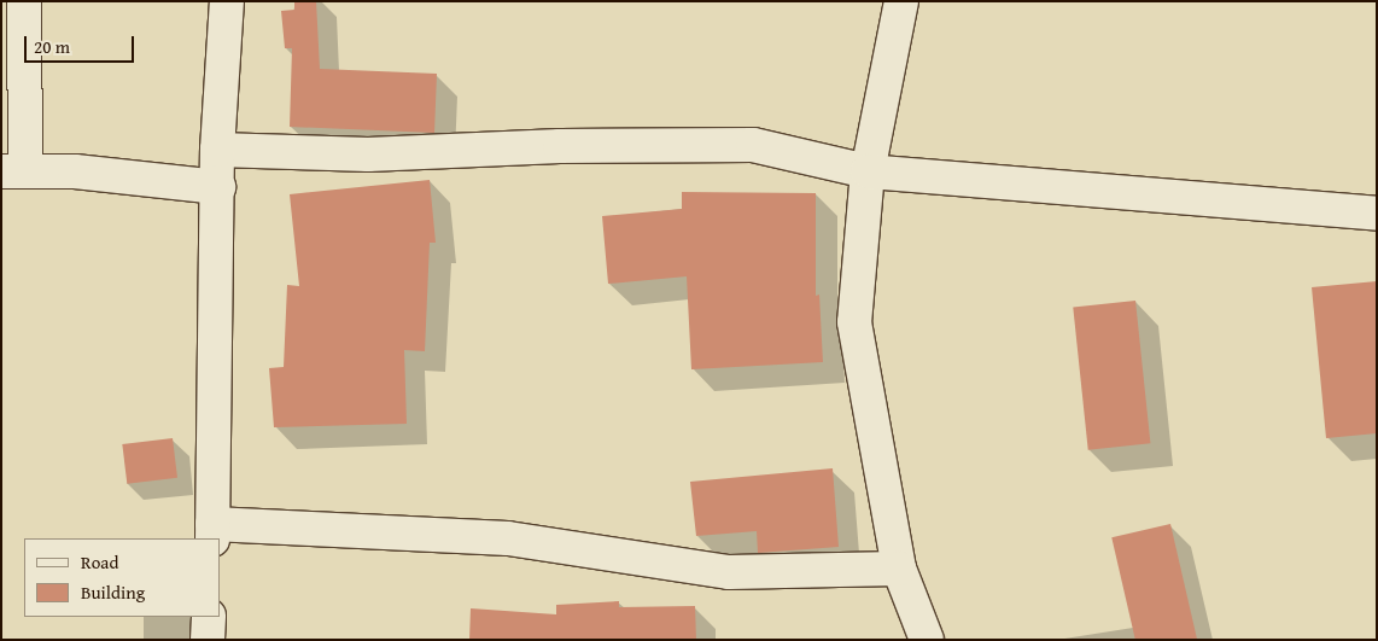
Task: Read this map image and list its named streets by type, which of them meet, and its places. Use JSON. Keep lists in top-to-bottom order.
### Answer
{
  "legend": ["Road", "Building"],
  "scale_bar": "20 m"
}
